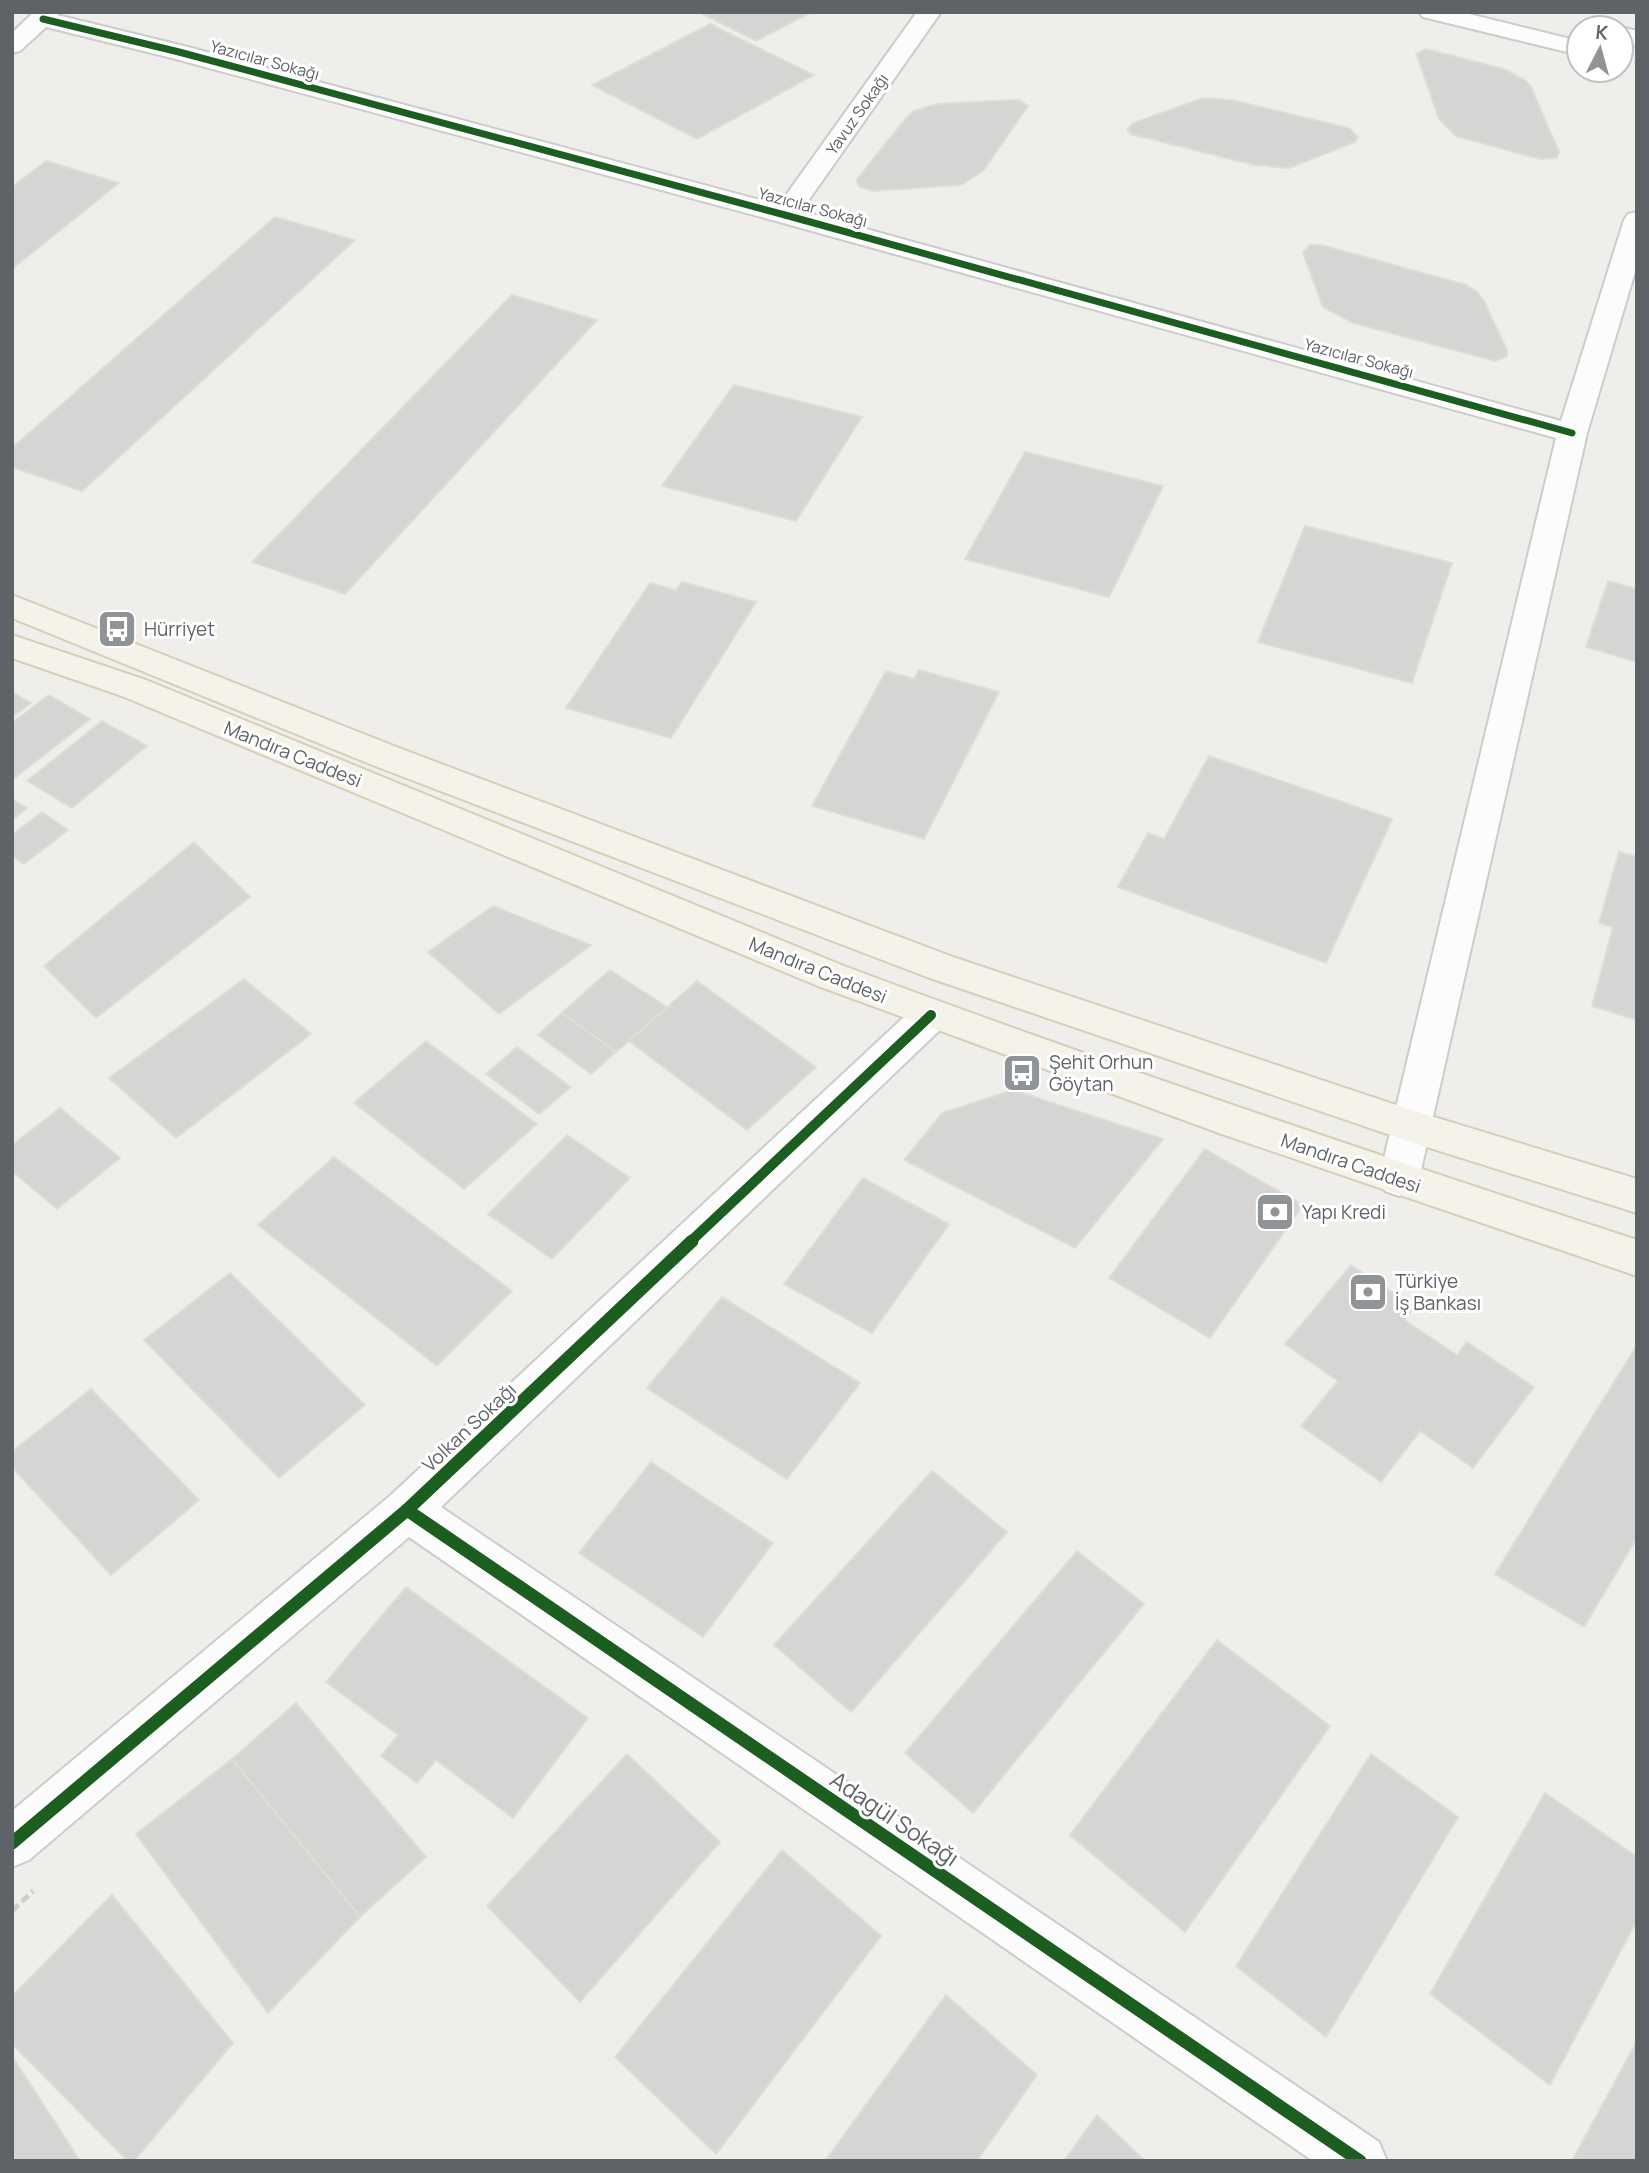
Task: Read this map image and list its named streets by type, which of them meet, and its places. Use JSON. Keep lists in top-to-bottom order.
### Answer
{
  "streets": {
    "main road": ["Mandıra Caddesi"],
    "street": [
      "Yazıcılar Sokağı",
      "Yavuz Sokağı",
      "Volkan Sokağı",
      "Adagül Sokağı"
    ]
  },
  "crossings": [
    ["Yazıcılar Sokağı", "Yavuz Sokağı"],
    ["Mandıra Caddesi", "Volkan Sokağı"],
    ["Volkan Sokağı", "Adagül Sokağı"]
  ],
  "places": {
    "bus stop": ["Hürriyet", "Şehit Orhun Göytan"],
    "bank": ["Yapı Kredi", "Türkiye İş Bankası"]
  },
  "north": "top"
}
